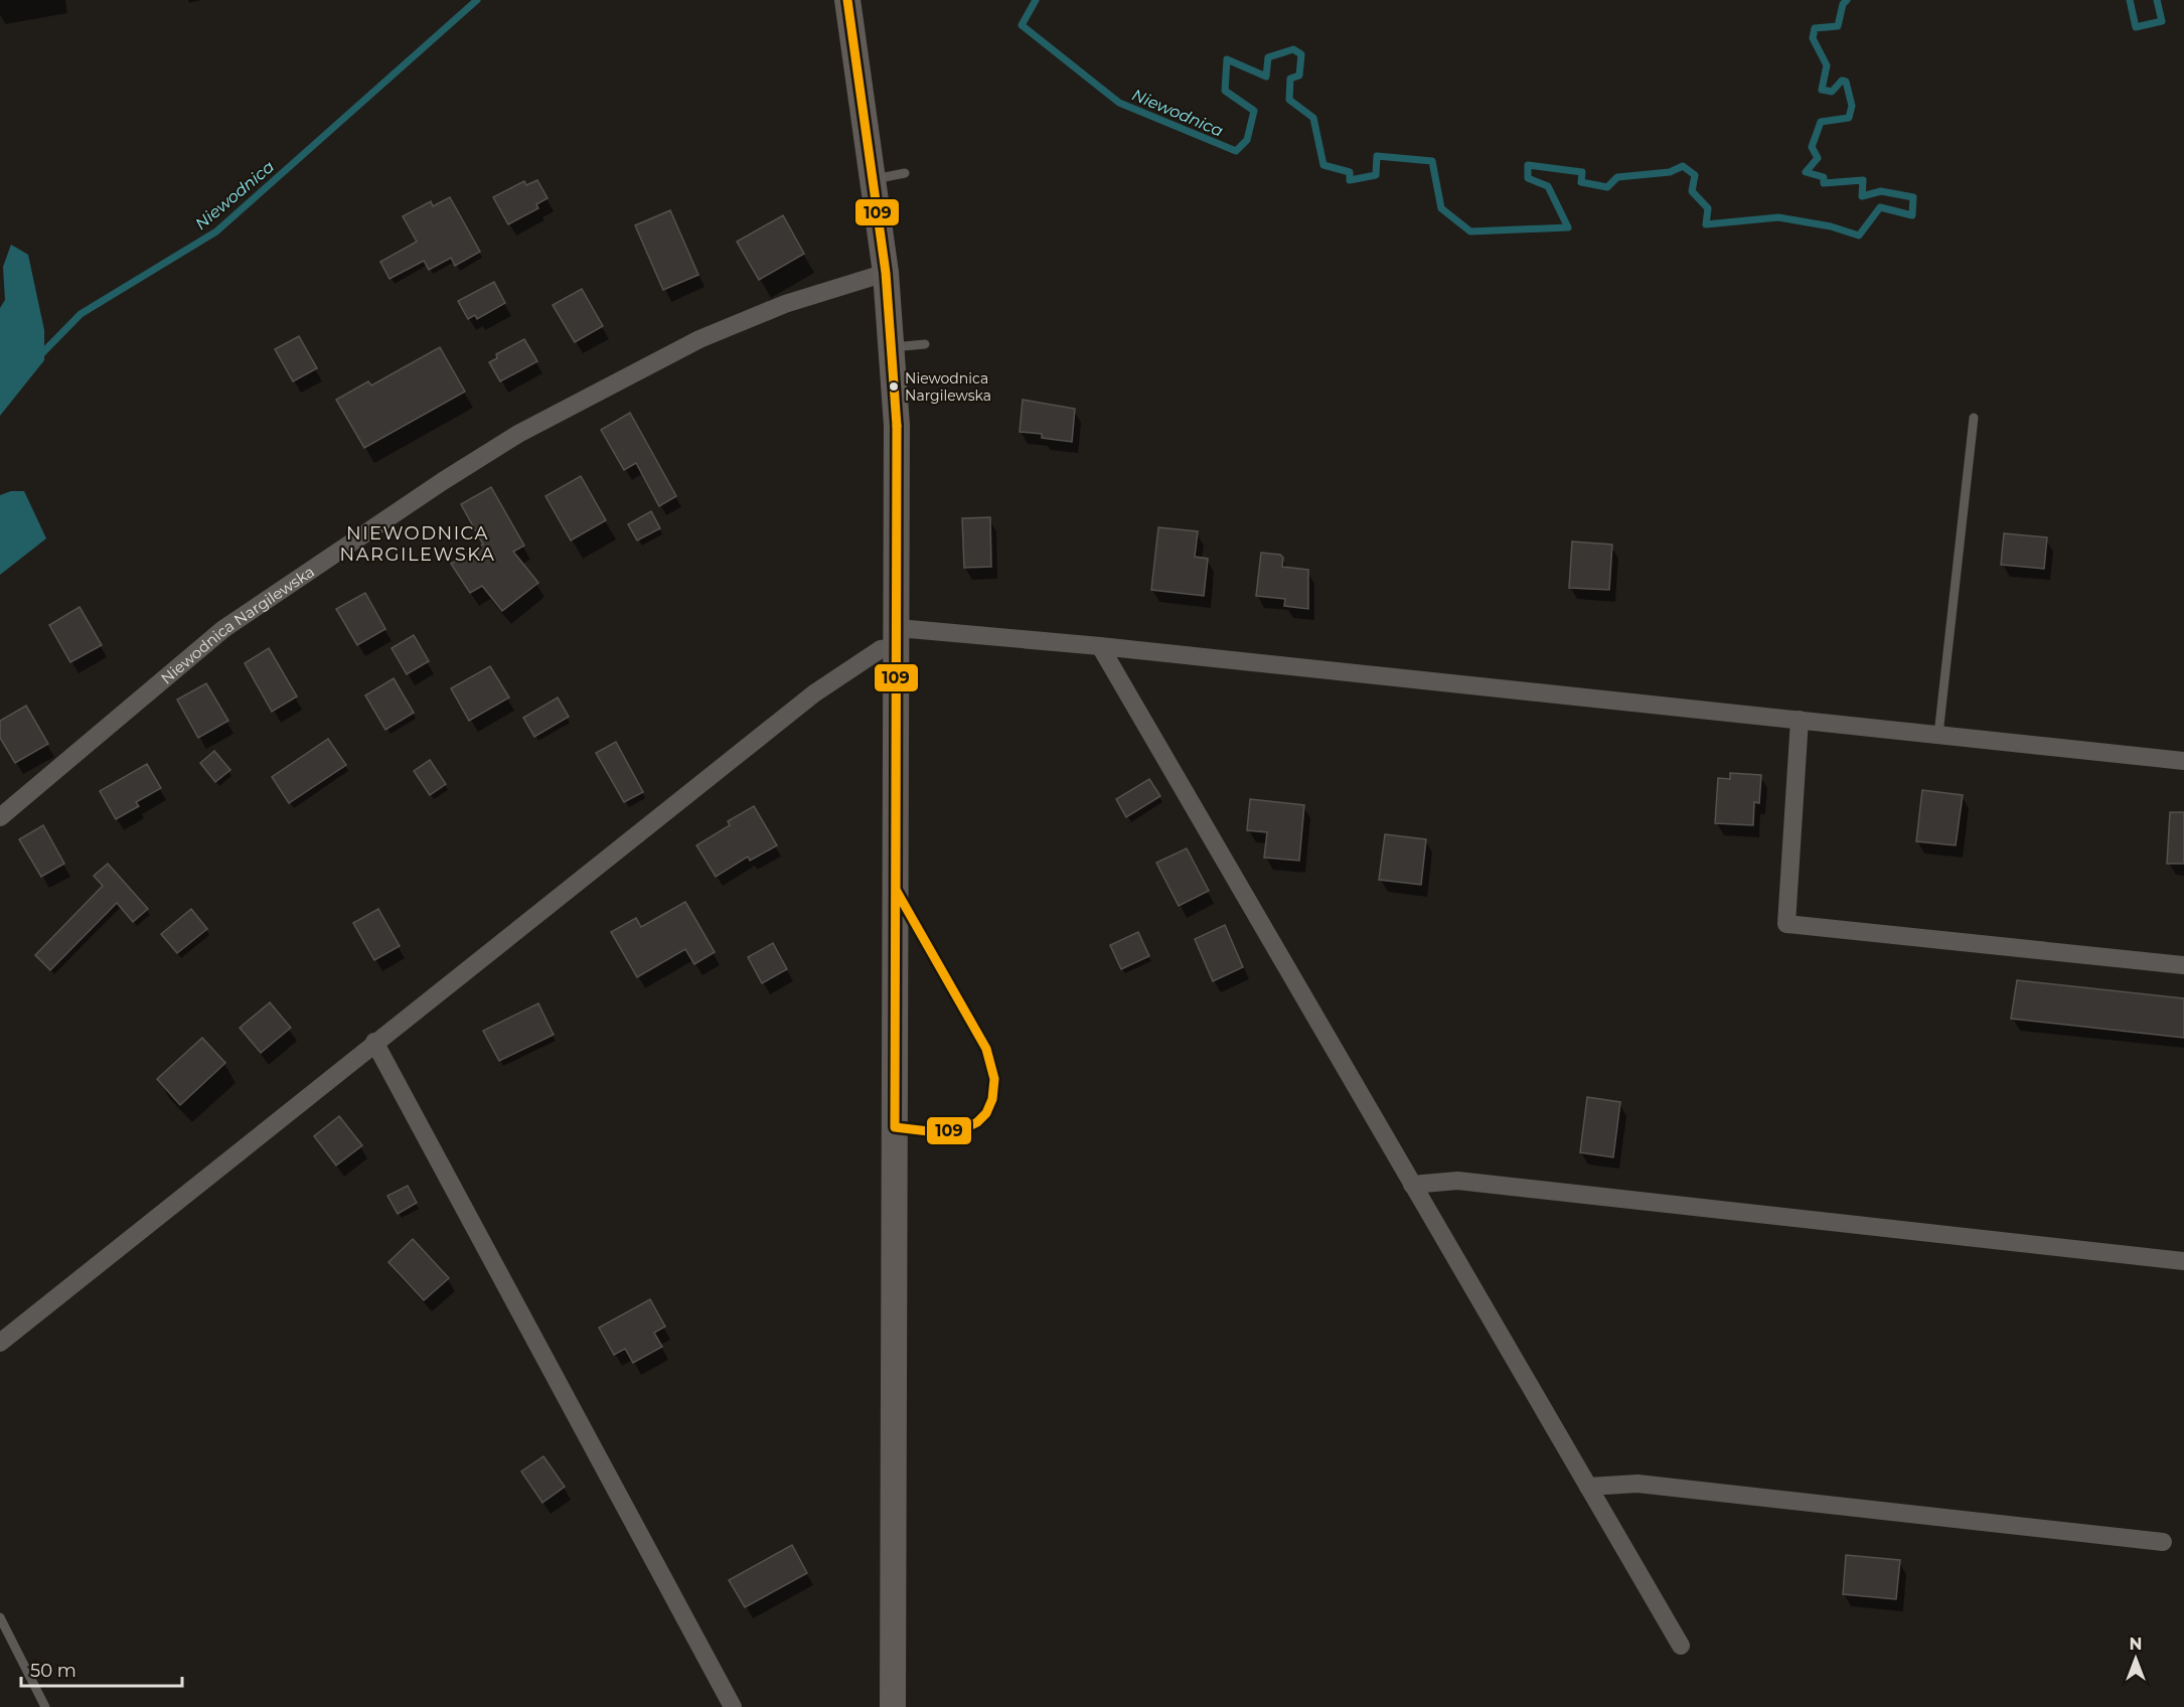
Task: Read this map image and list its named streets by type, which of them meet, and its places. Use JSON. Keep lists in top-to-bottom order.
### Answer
{
  "streets": {
    "street": ["Niewodnica Nargilewska"]
  },
  "districts": ["NIEWODNICA NARGILEWSKA"],
  "water": ["Niewodnica"],
  "places": ["Niewodnica Nargilewska"],
  "lines": ["transit line 109"],
  "scale_bar": "50 m",
  "north": "top"
}
